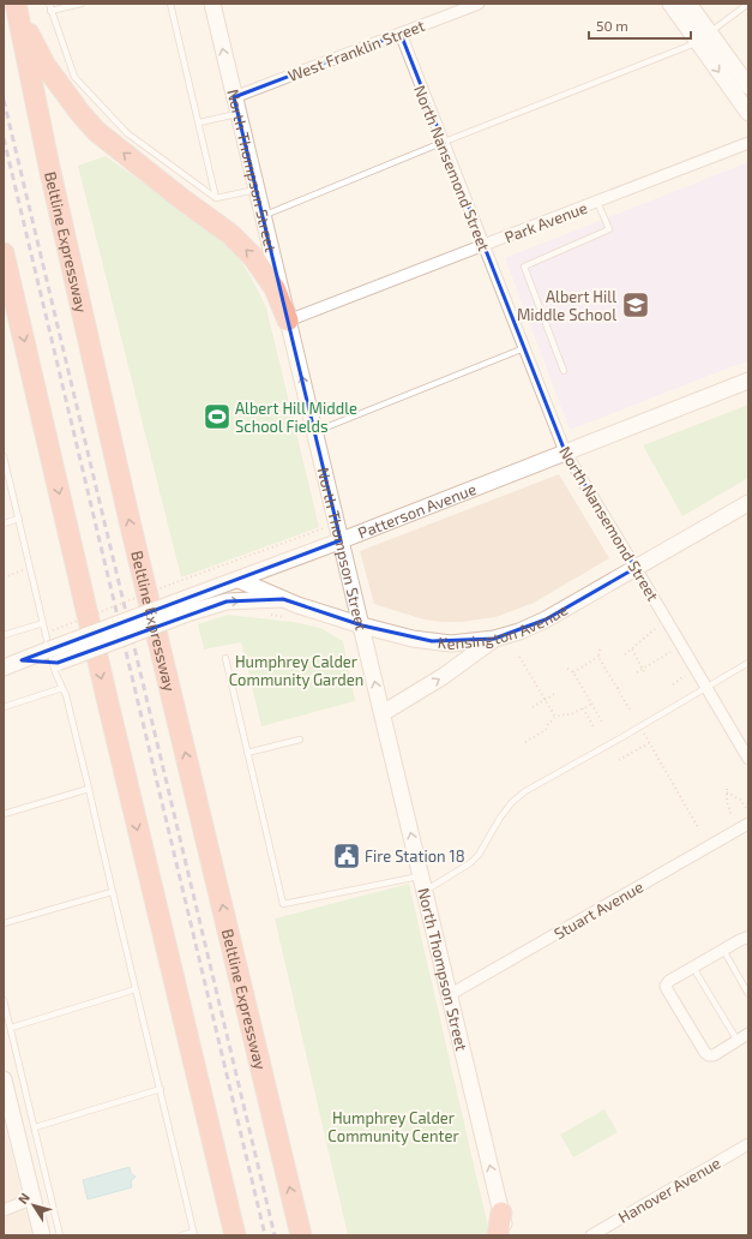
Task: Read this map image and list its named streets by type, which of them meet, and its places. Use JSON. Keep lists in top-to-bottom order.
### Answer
{
  "streets": {
    "highway": ["Beltline Expressway"],
    "main road": ["North Thompson Street", "Patterson Avenue", "Kensington Avenue"],
    "street": [
      "West Franklin Street",
      "North Nansemond Street",
      "Park Avenue",
      "Stuart Avenue",
      "Hanover Avenue"
    ]
  },
  "crossings": [
    ["West Franklin Street", "North Nansemond Street"],
    ["West Franklin Street", "North Thompson Street"],
    ["North Nansemond Street", "Park Avenue"],
    ["North Nansemond Street", "Patterson Avenue"],
    ["North Nansemond Street", "Kensington Avenue"],
    ["North Thompson Street", "Park Avenue"],
    ["North Thompson Street", "Patterson Avenue"],
    ["North Thompson Street", "Kensington Avenue"],
    ["North Thompson Street", "Stuart Avenue"],
    ["Patterson Avenue", "Kensington Avenue"]
  ],
  "one_way": ["North Thompson Street"],
  "parks": ["Humphrey Calder Community Garden", "Humphrey Calder Community Center"],
  "places": {
    "school or university": ["Albert Hill Middle School"],
    "sports": ["Albert Hill Middle School Fields"],
    "public building": ["Fire Station 18"]
  },
  "scale_bar": "50 m",
  "north": "top left"
}
